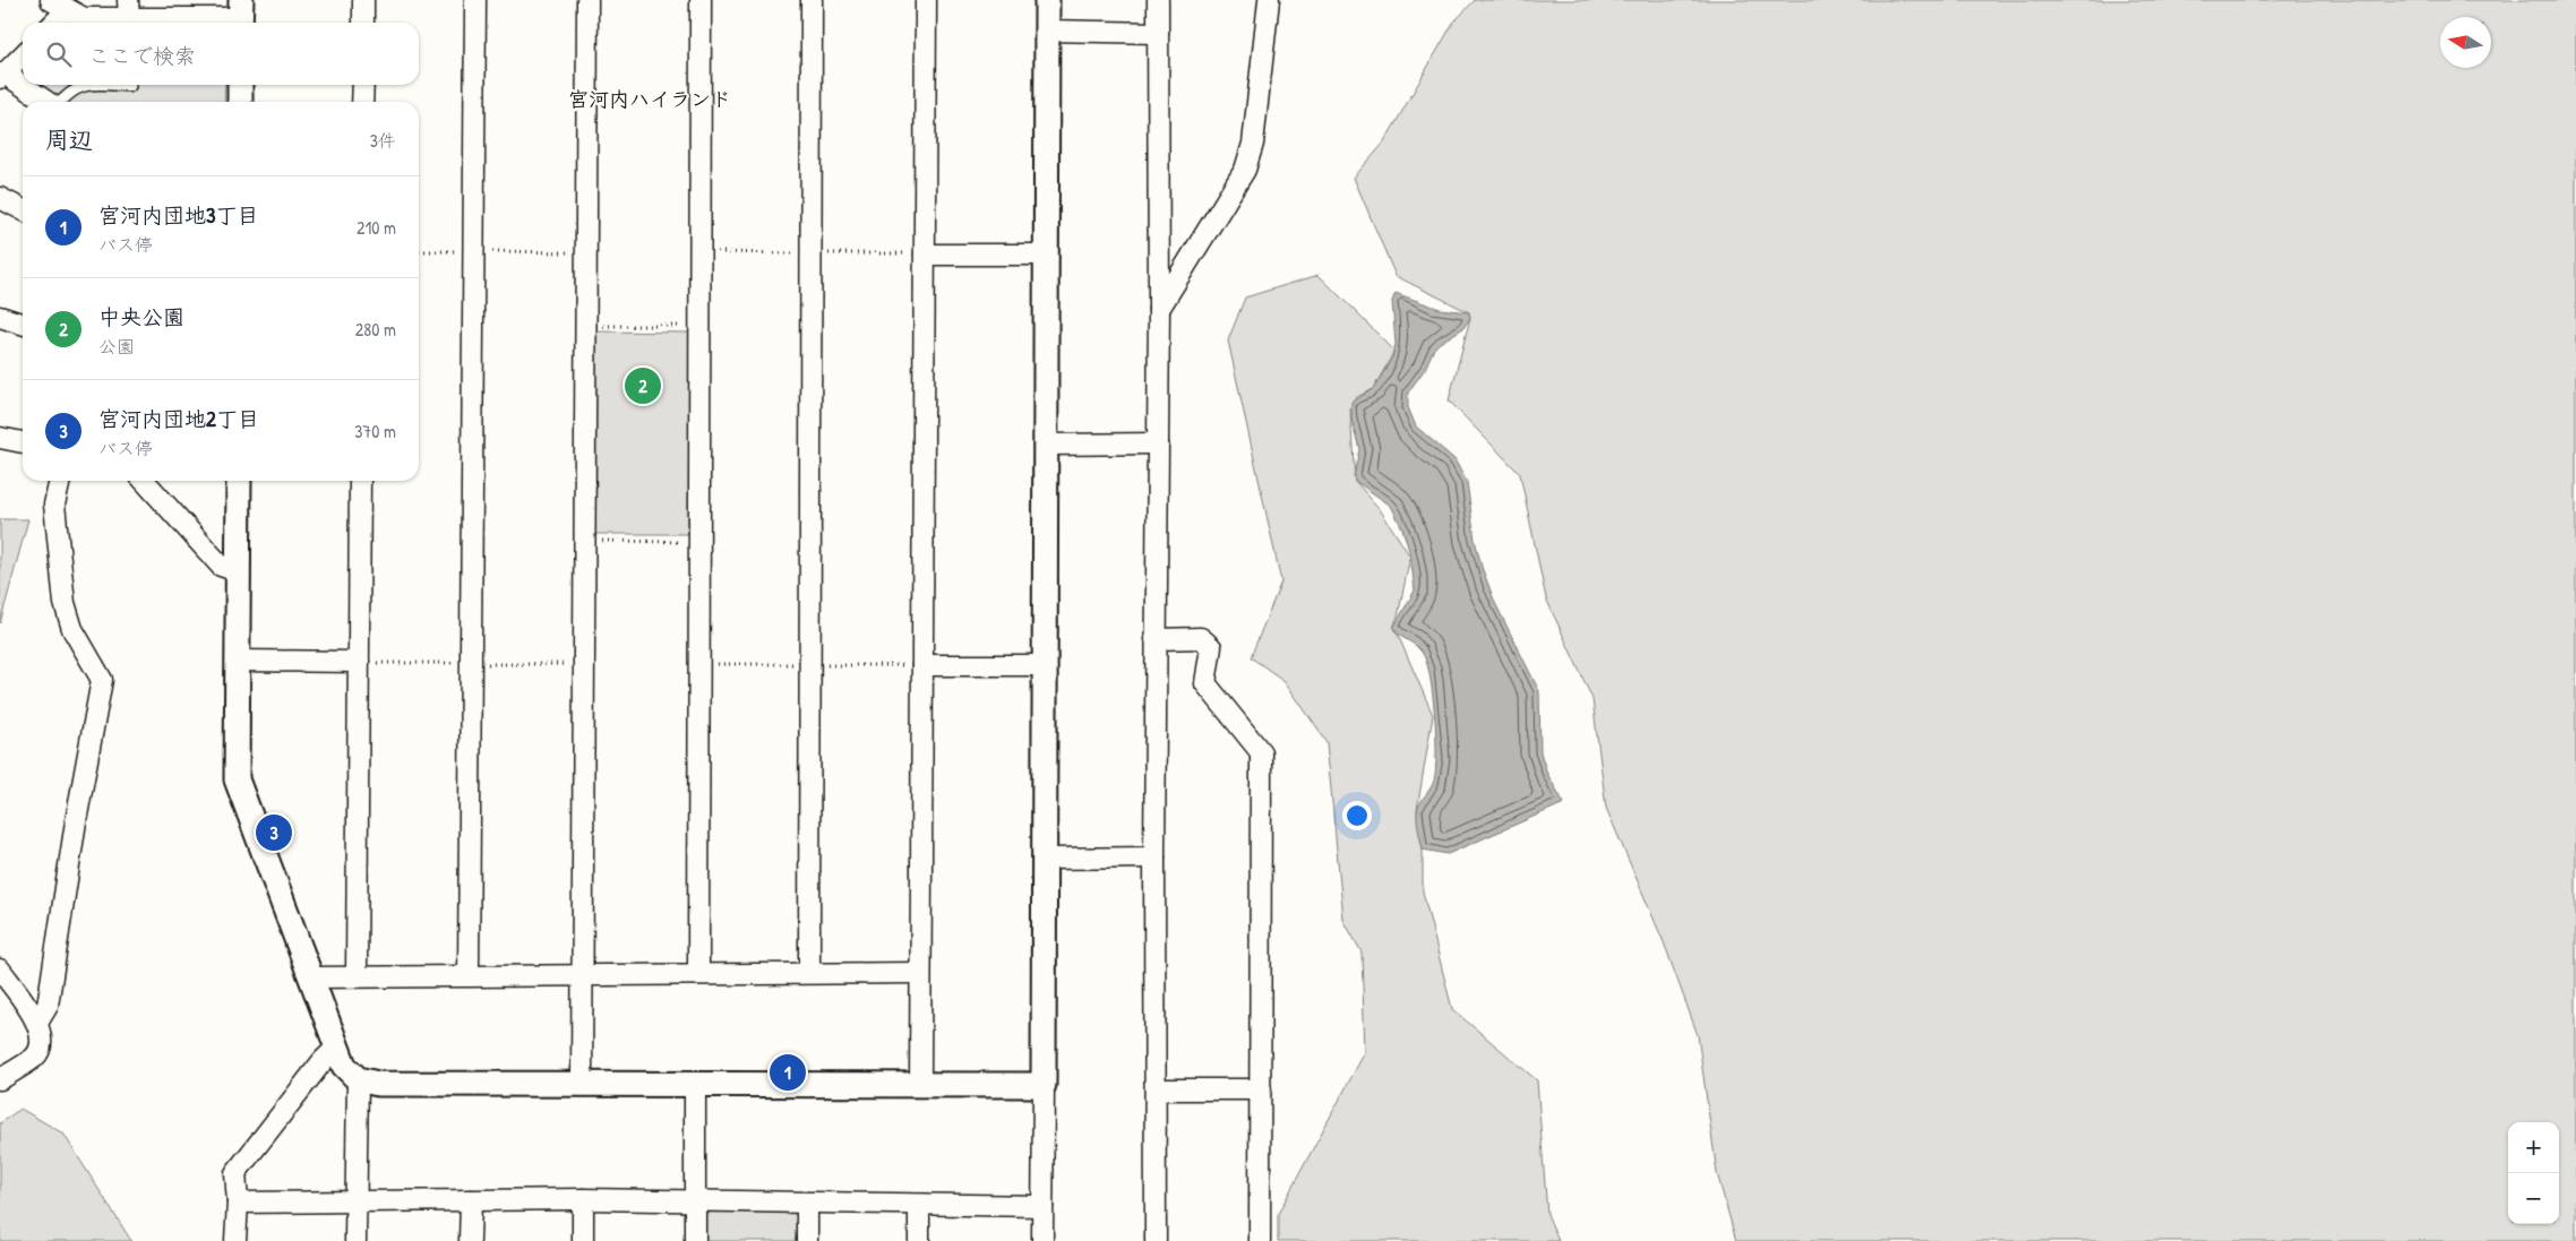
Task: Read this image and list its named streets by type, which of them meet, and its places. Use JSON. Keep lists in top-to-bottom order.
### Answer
{
  "districts": ["宮河内ハイランド"],
  "north": "left",
  "page": {
    "search": "ここで検索",
    "heading": ["周辺", "3件"],
    "list": [
      {
        "mark": "1",
        "name": "宮河内団地3丁目",
        "note": "バス停",
        "value": "210 m"
      },
      {
        "mark": "2",
        "name": "中央公園",
        "note": "公園",
        "value": "280 m"
      },
      {
        "mark": "3",
        "name": "宮河内団地2丁目",
        "note": "バス停",
        "value": "370 m"
      }
    ],
    "pins": ["2", "3", "1"],
    "map_buttons": ["+", "−"]
  }
}
